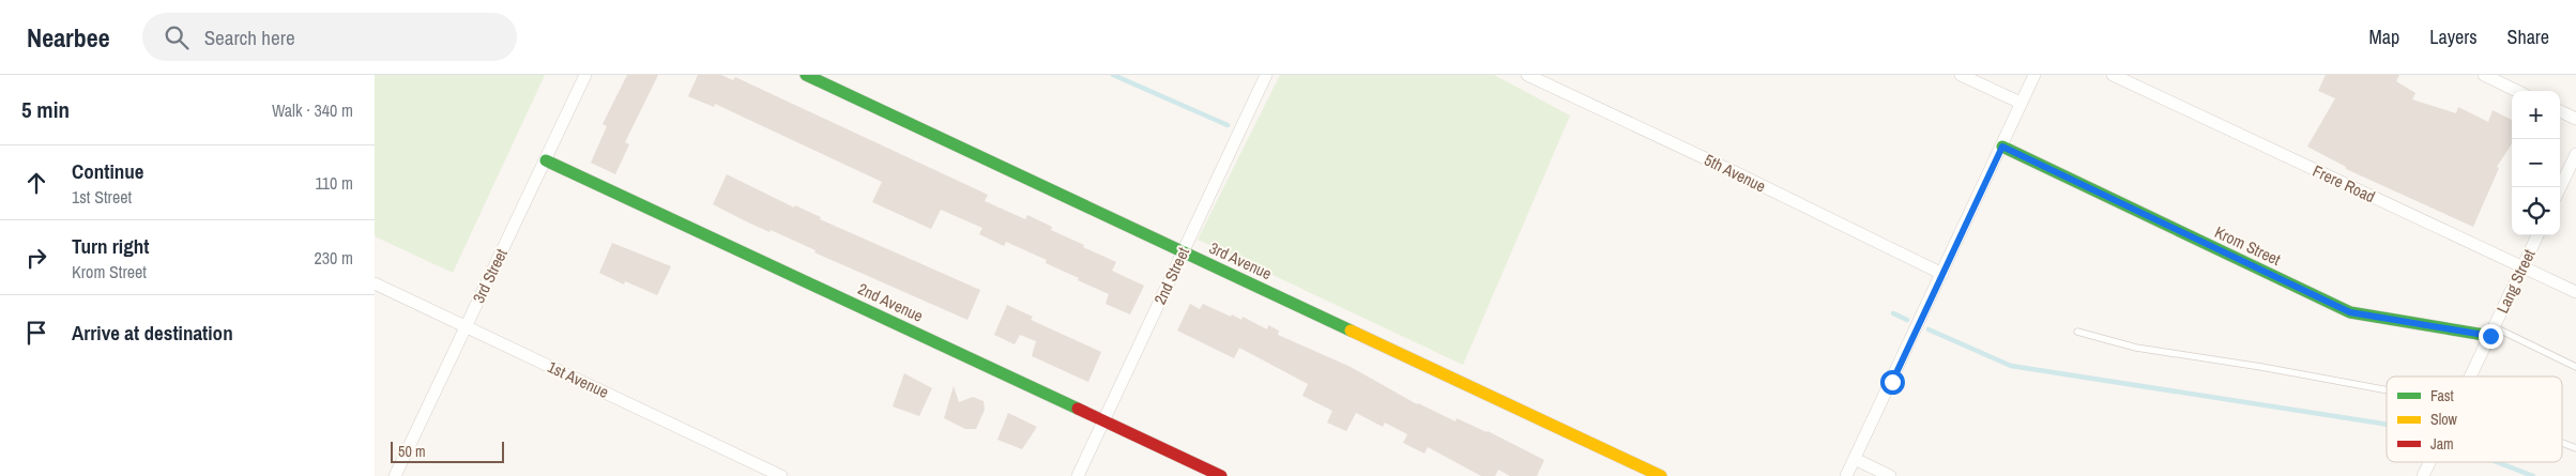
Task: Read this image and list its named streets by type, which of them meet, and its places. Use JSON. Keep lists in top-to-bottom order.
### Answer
{
  "streets": {
    "street": [
      "5th Avenue",
      "Frere Road",
      "Krom Street",
      "3rd Avenue",
      "3rd Street",
      "2nd Street",
      "Lang Street",
      "2nd Avenue",
      "1st Avenue"
    ]
  },
  "crossings": [
    ["Frere Road", "Lang Street"],
    ["Krom Street", "Lang Street"],
    ["3rd Avenue", "2nd Street"],
    ["3rd Street", "2nd Avenue"],
    ["3rd Street", "1st Avenue"],
    ["2nd Street", "2nd Avenue"]
  ],
  "legend": ["Fast", "Slow", "Jam"],
  "scale_bar": "50 m",
  "page": {
    "header": "Nearbee",
    "search": "Search here",
    "nav": ["Map", "Layers", "Share"],
    "heading": ["5 min", "Walk · 340 m"],
    "map_buttons": ["+", "−"],
    "list": [
      ["Continue", "1st Street", "110 m"],
      ["Turn right", "Krom Street", "230 m"],
      "Arrive at destination"
    ],
    "scale": "50 m"
  }
}
